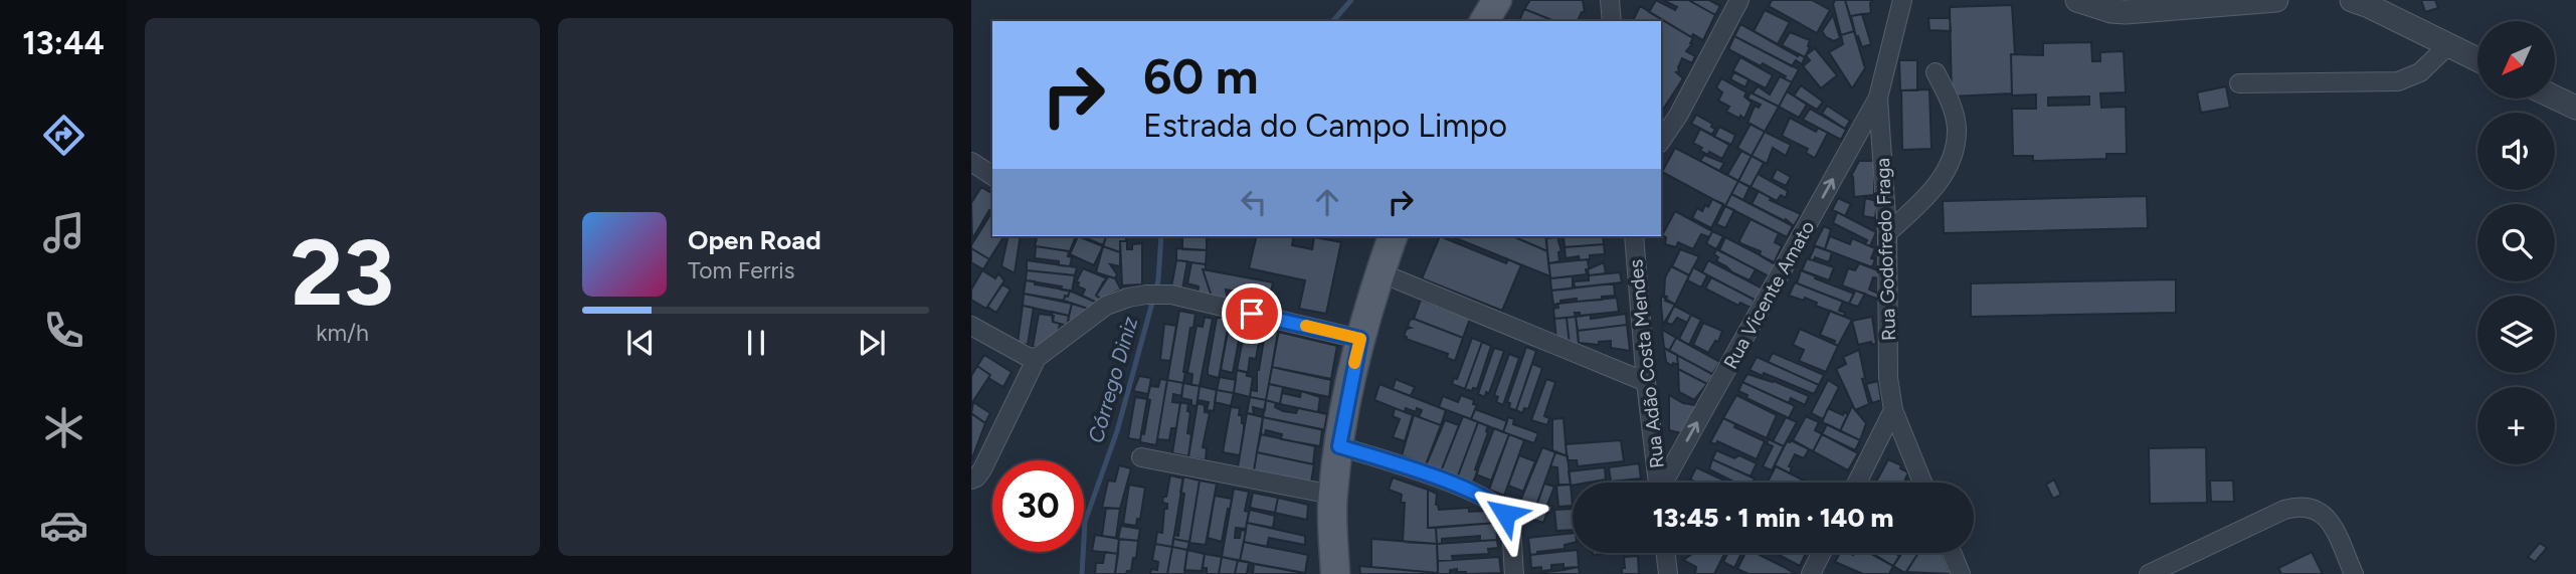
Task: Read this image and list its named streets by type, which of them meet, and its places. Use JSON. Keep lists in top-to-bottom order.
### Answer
{
  "streets": {
    "street": ["Rua Godofredo Fraga", "Rua Vicente Amato", "Rua Adão Costa Mendes"]
  },
  "crossings": [
    ["Rua Godofredo Fraga", "Rua Vicente Amato"]
  ],
  "one_way": ["Rua Vicente Amato"],
  "water": ["Córrego Diniz"],
  "north": "bottom left",
  "page": {
    "tabs": "13:44",
    "tile": ["23", "km/h"],
    "map_buttons": "+",
    "turn": ["60 m", "Estrada do Campo Limpo"],
    "song": ["Open Road", "Tom Ferris"],
    "limit": "30",
    "trip": "13:45 · 1 min · 140 m"
  }
}
